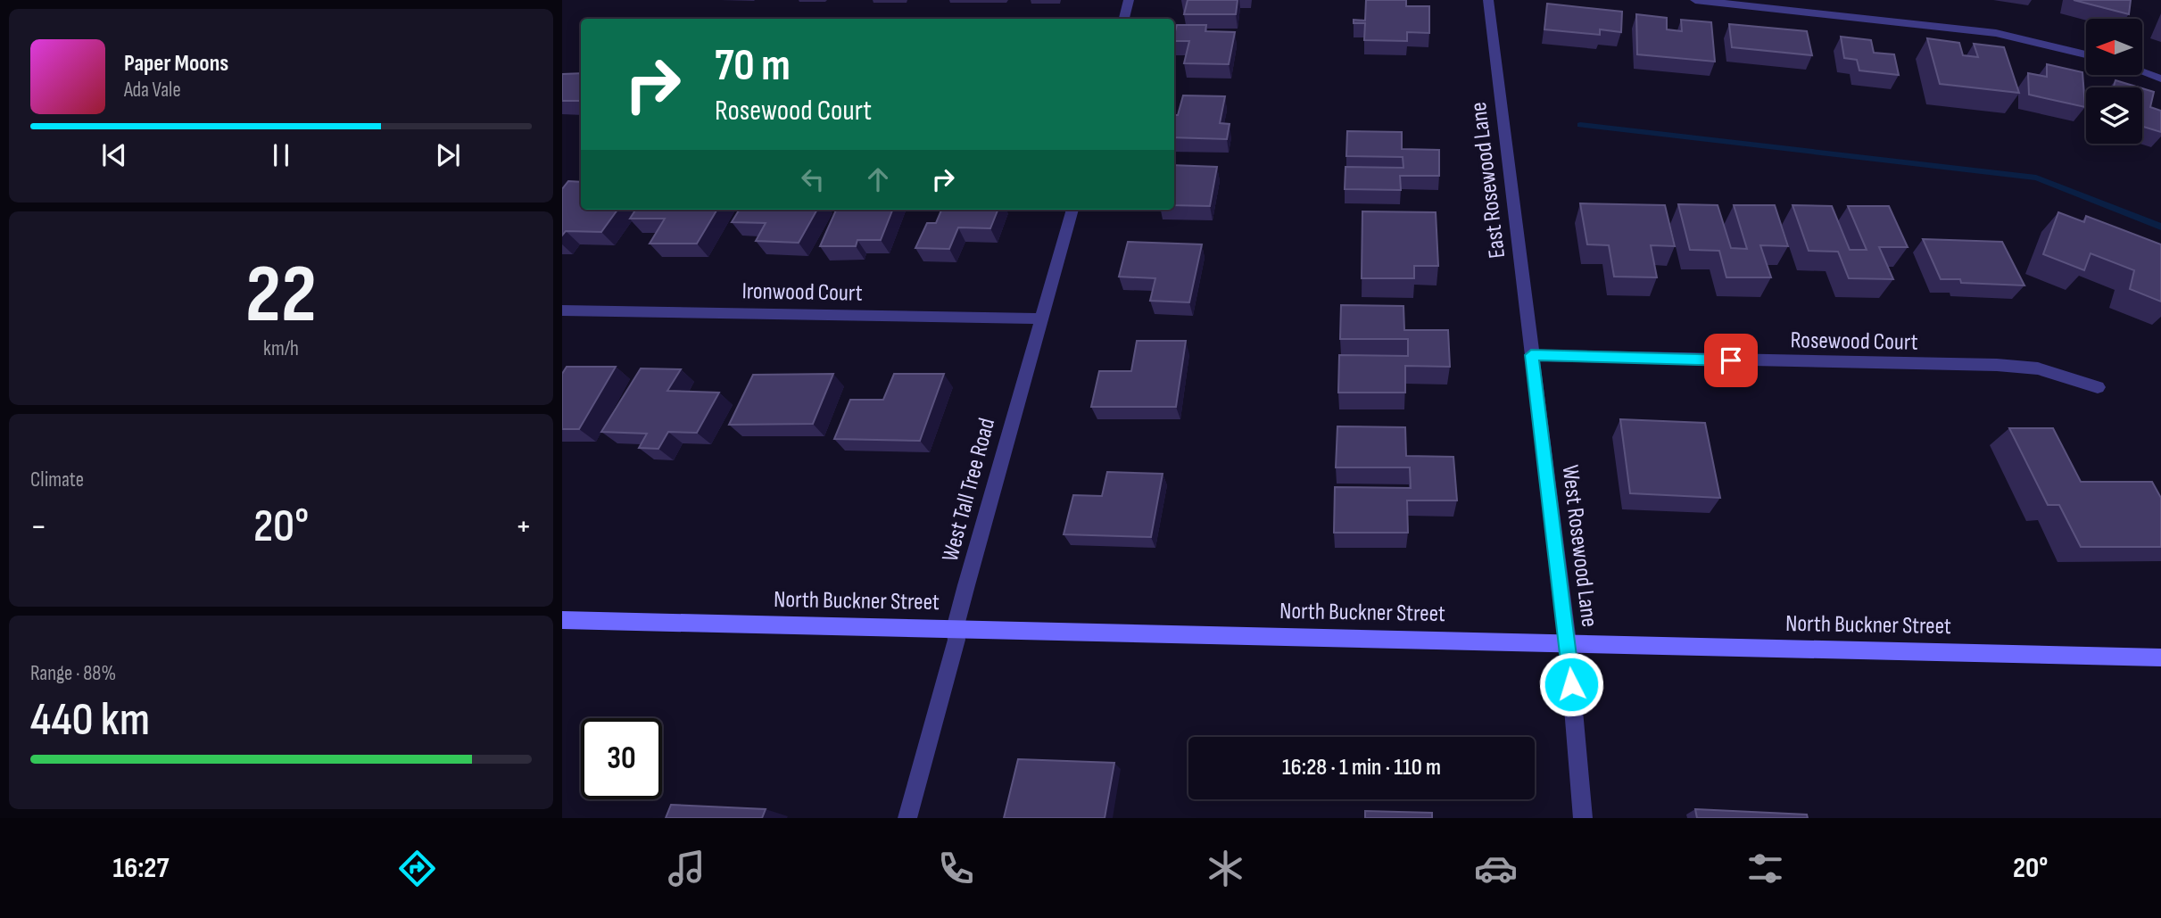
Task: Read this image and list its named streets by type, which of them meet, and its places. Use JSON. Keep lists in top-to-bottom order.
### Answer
{
  "streets": {
    "main road": ["North Buckner Street"],
    "street": [
      "East Rosewood Lane",
      "Ironwood Court",
      "Rosewood Court",
      "West Tall Tree Road",
      "West Rosewood Lane"
    ]
  },
  "crossings": [
    ["East Rosewood Lane", "Rosewood Court"],
    ["East Rosewood Lane", "West Rosewood Lane"],
    ["Ironwood Court", "West Tall Tree Road"],
    ["Rosewood Court", "West Rosewood Lane"],
    ["West Tall Tree Road", "North Buckner Street"],
    ["West Rosewood Lane", "North Buckner Street"]
  ],
  "north": "left",
  "page": {
    "turn": ["70 m", "Rosewood Court"],
    "song": ["Paper Moons", "Ada Vale"],
    "tile": [
      ["22", "km/h"],
      "Climate",
      ["Range · 88%", "440 km"]
    ],
    "heat": ["−", "20°", "+"],
    "limit": "30",
    "trip": "16:28 · 1 min · 110 m",
    "tabs": ["16:27", "20°"]
  }
}
